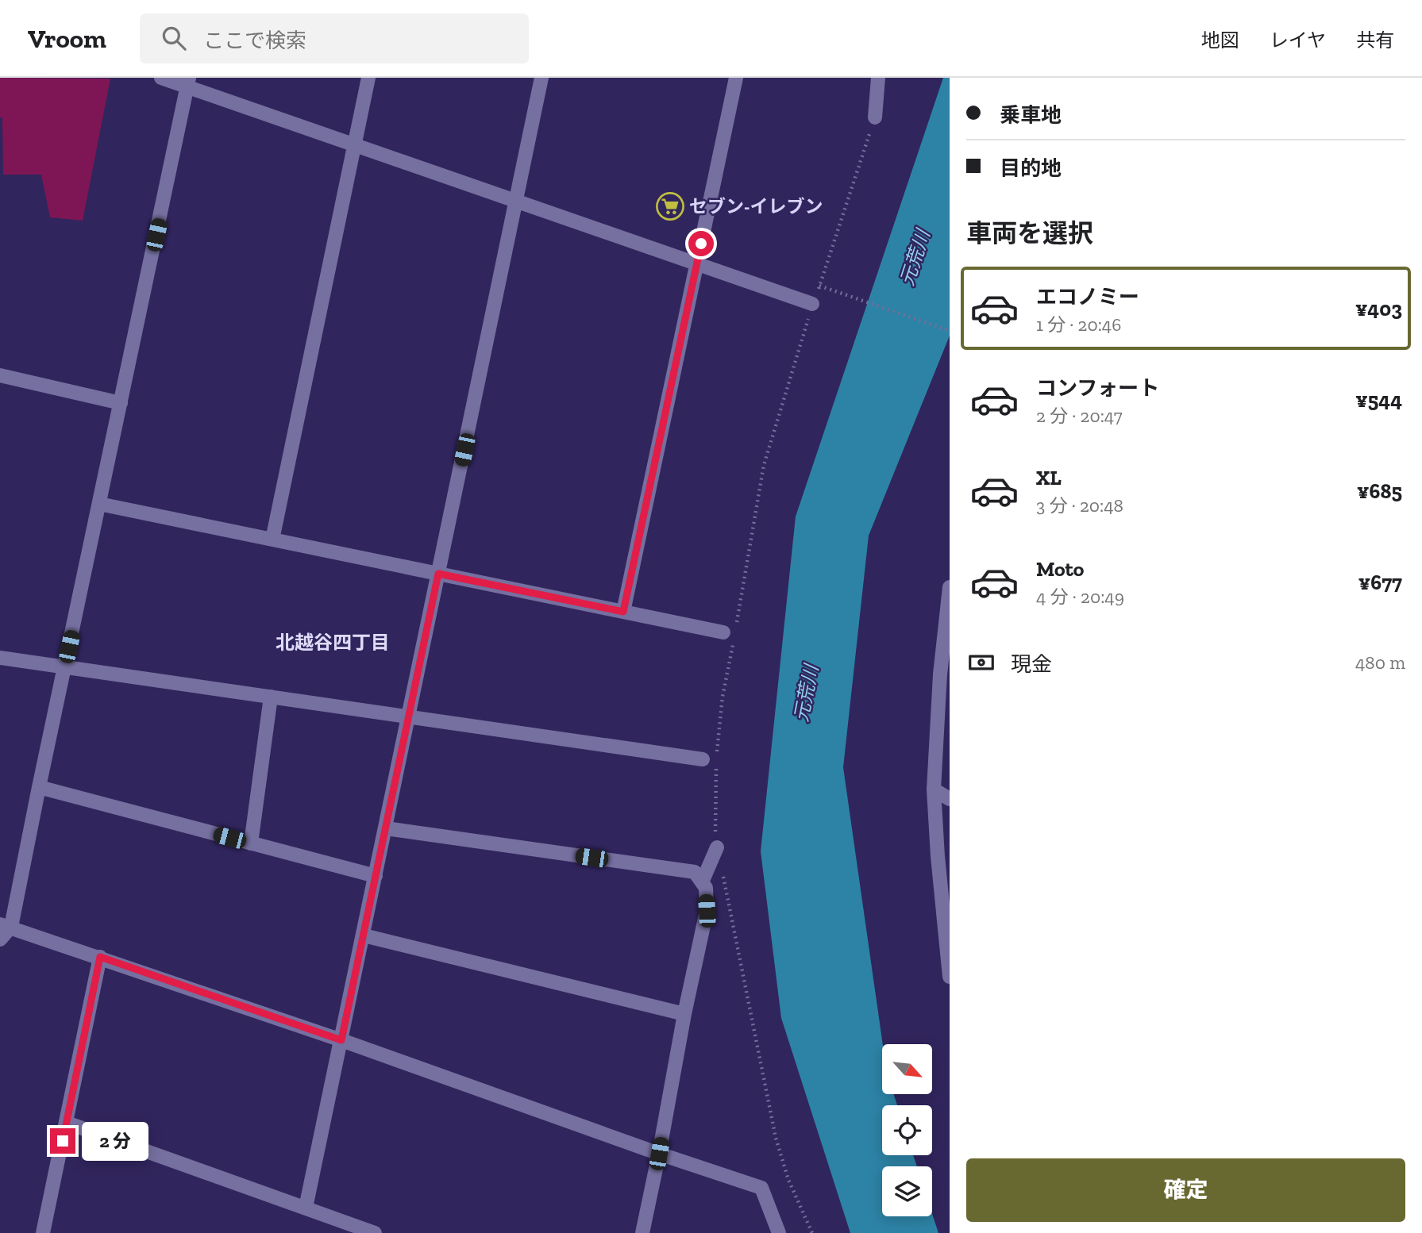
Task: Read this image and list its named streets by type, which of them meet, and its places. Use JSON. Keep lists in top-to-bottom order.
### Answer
{
  "districts": ["北越谷四丁目"],
  "water": ["元荒川"],
  "places": {
    "supermarket": ["セブン-イレブン"]
  },
  "north": "bottom right",
  "page": {
    "header": "Vroom",
    "search": "ここで検索",
    "nav": ["地図", "レイヤ", "共有"],
    "banner": ["乗車地", "目的地"],
    "heading": "車両を選択",
    "list": [
      {
        "name": "エコノミー",
        "note": "1 分 · 20:46",
        "value": "¥403"
      },
      {
        "name": "コンフォート",
        "note": "2 分 · 20:47",
        "value": "¥544"
      },
      {
        "name": "XL",
        "note": "3 分 · 20:48",
        "value": "¥685"
      },
      {
        "name": "Moto",
        "note": "4 分 · 20:49",
        "value": "¥677"
      }
    ],
    "pay": ["現金", "480 m"],
    "bubble": "2 分",
    "buttons": "確定"
  }
}
